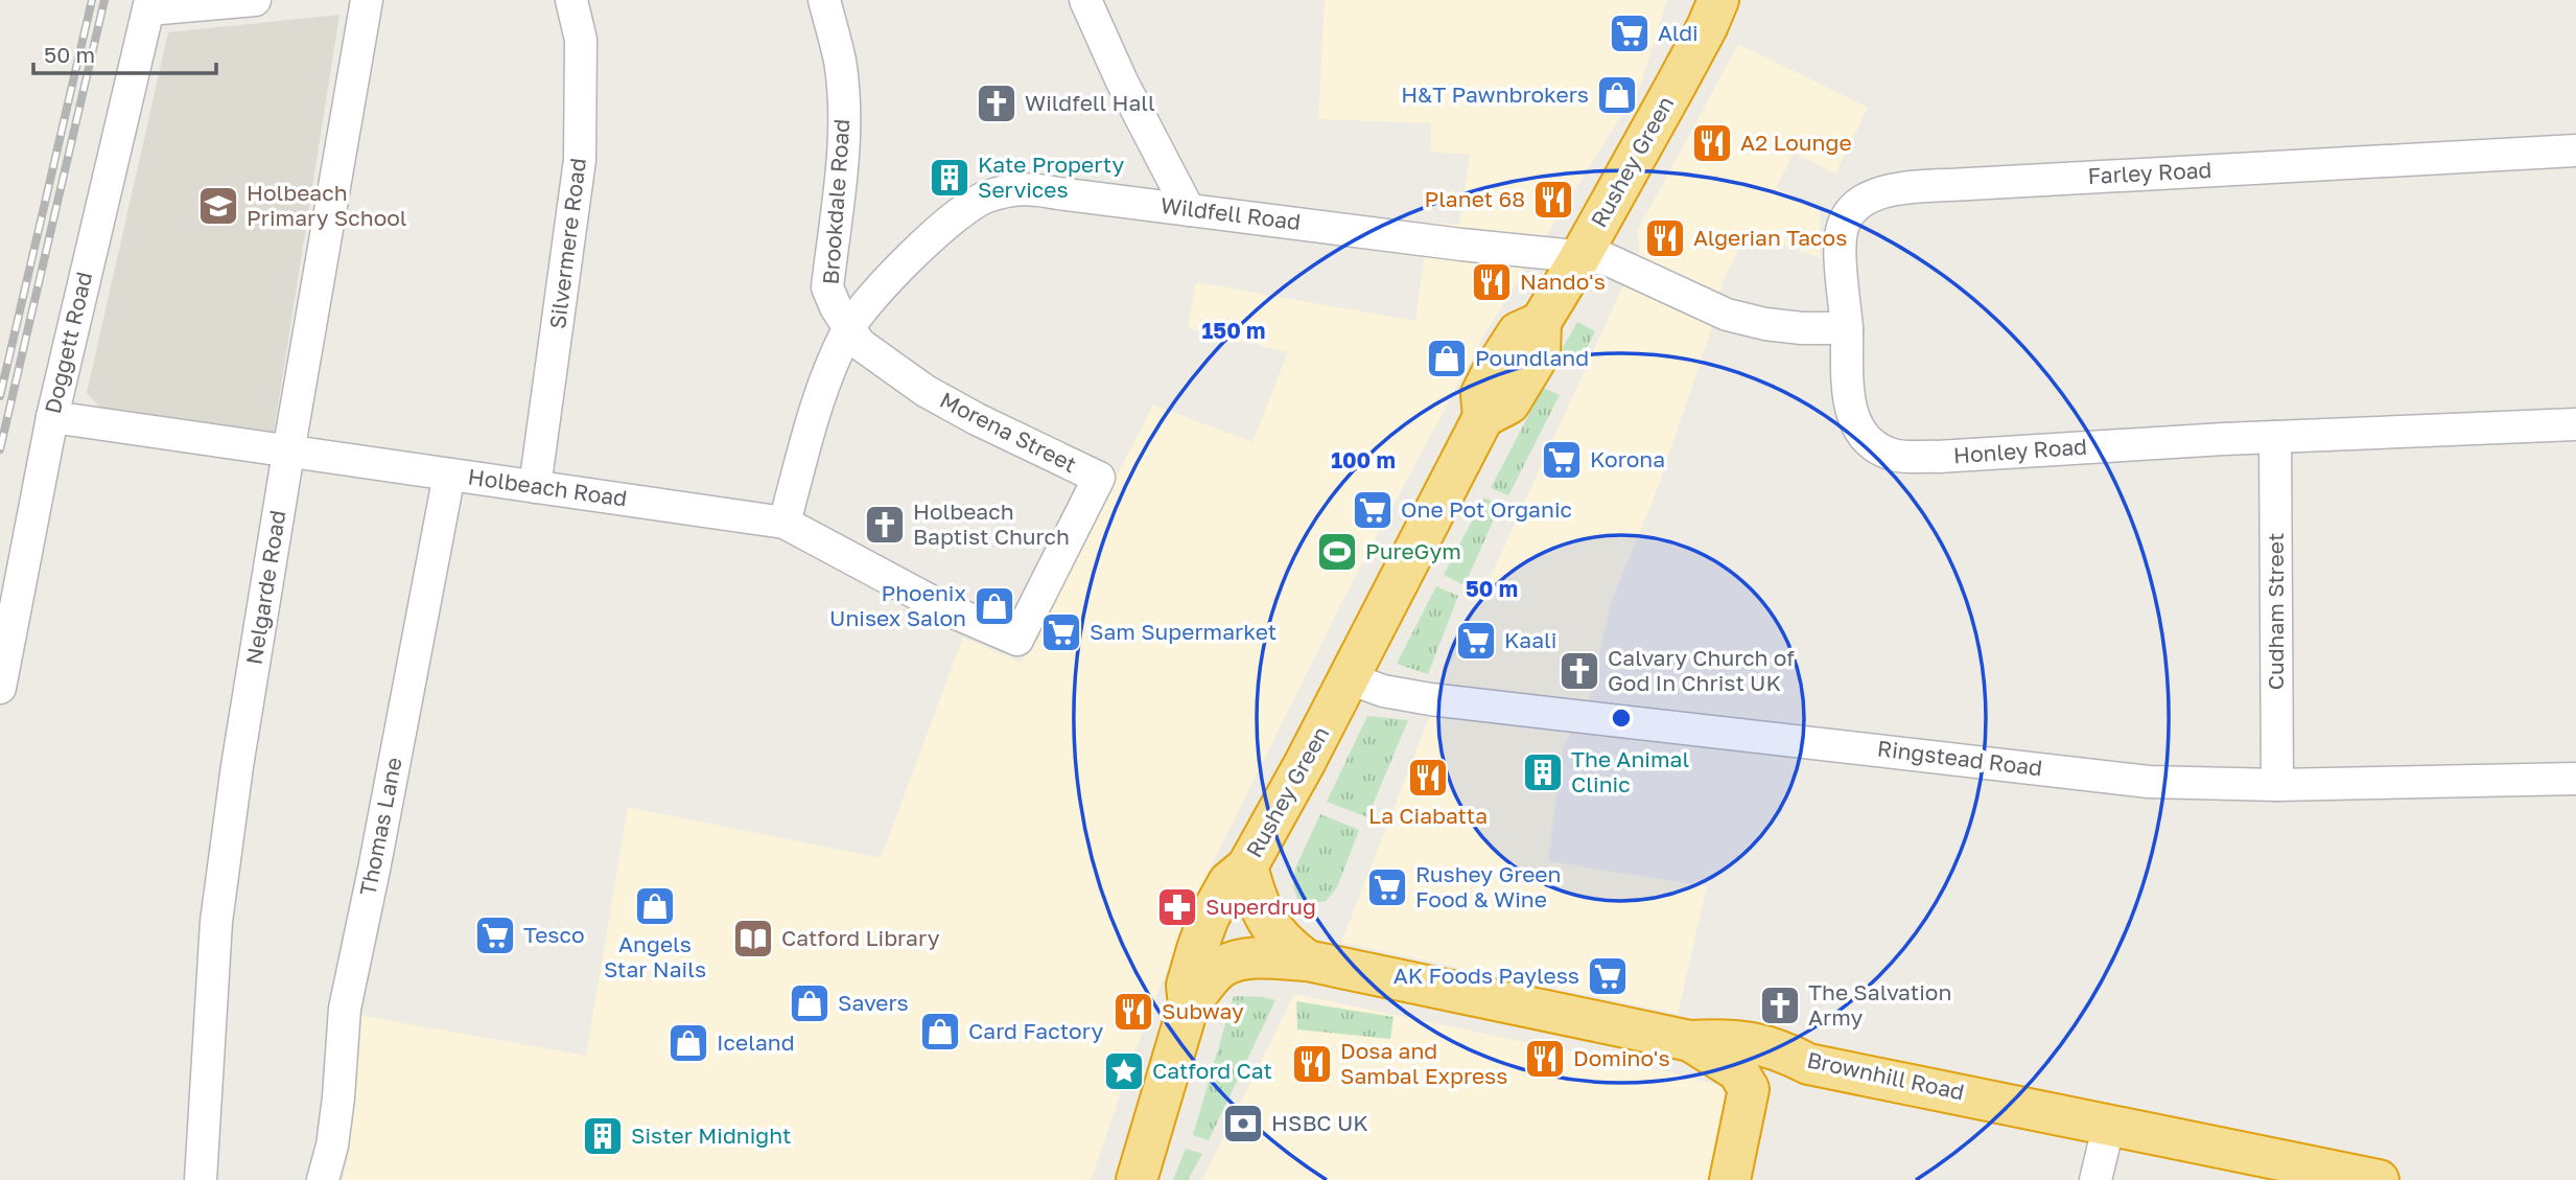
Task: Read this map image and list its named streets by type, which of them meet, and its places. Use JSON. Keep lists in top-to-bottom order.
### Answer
{
  "streets": {
    "highway": ["Rushey Green", "Brownhill Road"],
    "street": [
      "Farley Road",
      "Brookdale Road",
      "Wildfell Road",
      "Silvermere Road",
      "Doggett Road",
      "Morena Street",
      "Honley Road",
      "Holbeach Road",
      "Nelgarde Road",
      "Cudham Street",
      "Ringstead Road",
      "Thomas Lane"
    ]
  },
  "crossings": [
    ["Rushey Green", "Wildfell Road"],
    ["Rushey Green", "Ringstead Road"],
    ["Rushey Green", "Brownhill Road"],
    ["Farley Road", "Honley Road"],
    ["Brookdale Road", "Wildfell Road"],
    ["Brookdale Road", "Morena Street"],
    ["Wildfell Road", "Morena Street"],
    ["Silvermere Road", "Holbeach Road"],
    ["Doggett Road", "Holbeach Road"],
    ["Morena Street", "Holbeach Road"],
    ["Honley Road", "Cudham Street"],
    ["Holbeach Road", "Nelgarde Road"],
    ["Holbeach Road", "Thomas Lane"],
    ["Cudham Street", "Ringstead Road"]
  ],
  "places": {
    "supermarket": [
      "Aldi",
      "Korona",
      "One Pot Organic",
      "Sam Supermarket",
      "Kaali",
      "Rushey Green Food & Wine",
      "Tesco",
      "AK Foods Payless"
    ],
    "shop": [
      "H&T Pawnbrokers",
      "Poundland",
      "Phoenix Unisex Salon",
      "Angels Star Nails",
      "Savers",
      "Card Factory",
      "Iceland"
    ],
    "church": [
      "Wildfell Hall",
      "Holbeach Baptist Church",
      "Calvary Church of God In Christ UK",
      "The Salvation Army"
    ],
    "restaurant": [
      "A2 Lounge",
      "Planet 68",
      "Algerian Tacos",
      "Nando's",
      "La Ciabatta",
      "Subway",
      "Domino's",
      "Dosa and Sambal Express"
    ],
    "building": ["Kate Property Services", "The Animal Clinic", "Sister Midnight"],
    "school or university": ["Holbeach Primary School"],
    "sports": ["PureGym"],
    "pharmacy": ["Superdrug"],
    "library": ["Catford Library"],
    "place": ["Catford Cat"],
    "bank": ["HSBC UK"]
  },
  "scale_bar": "50 m",
  "rings": ["150 m", "100 m", "50 m"]
}
